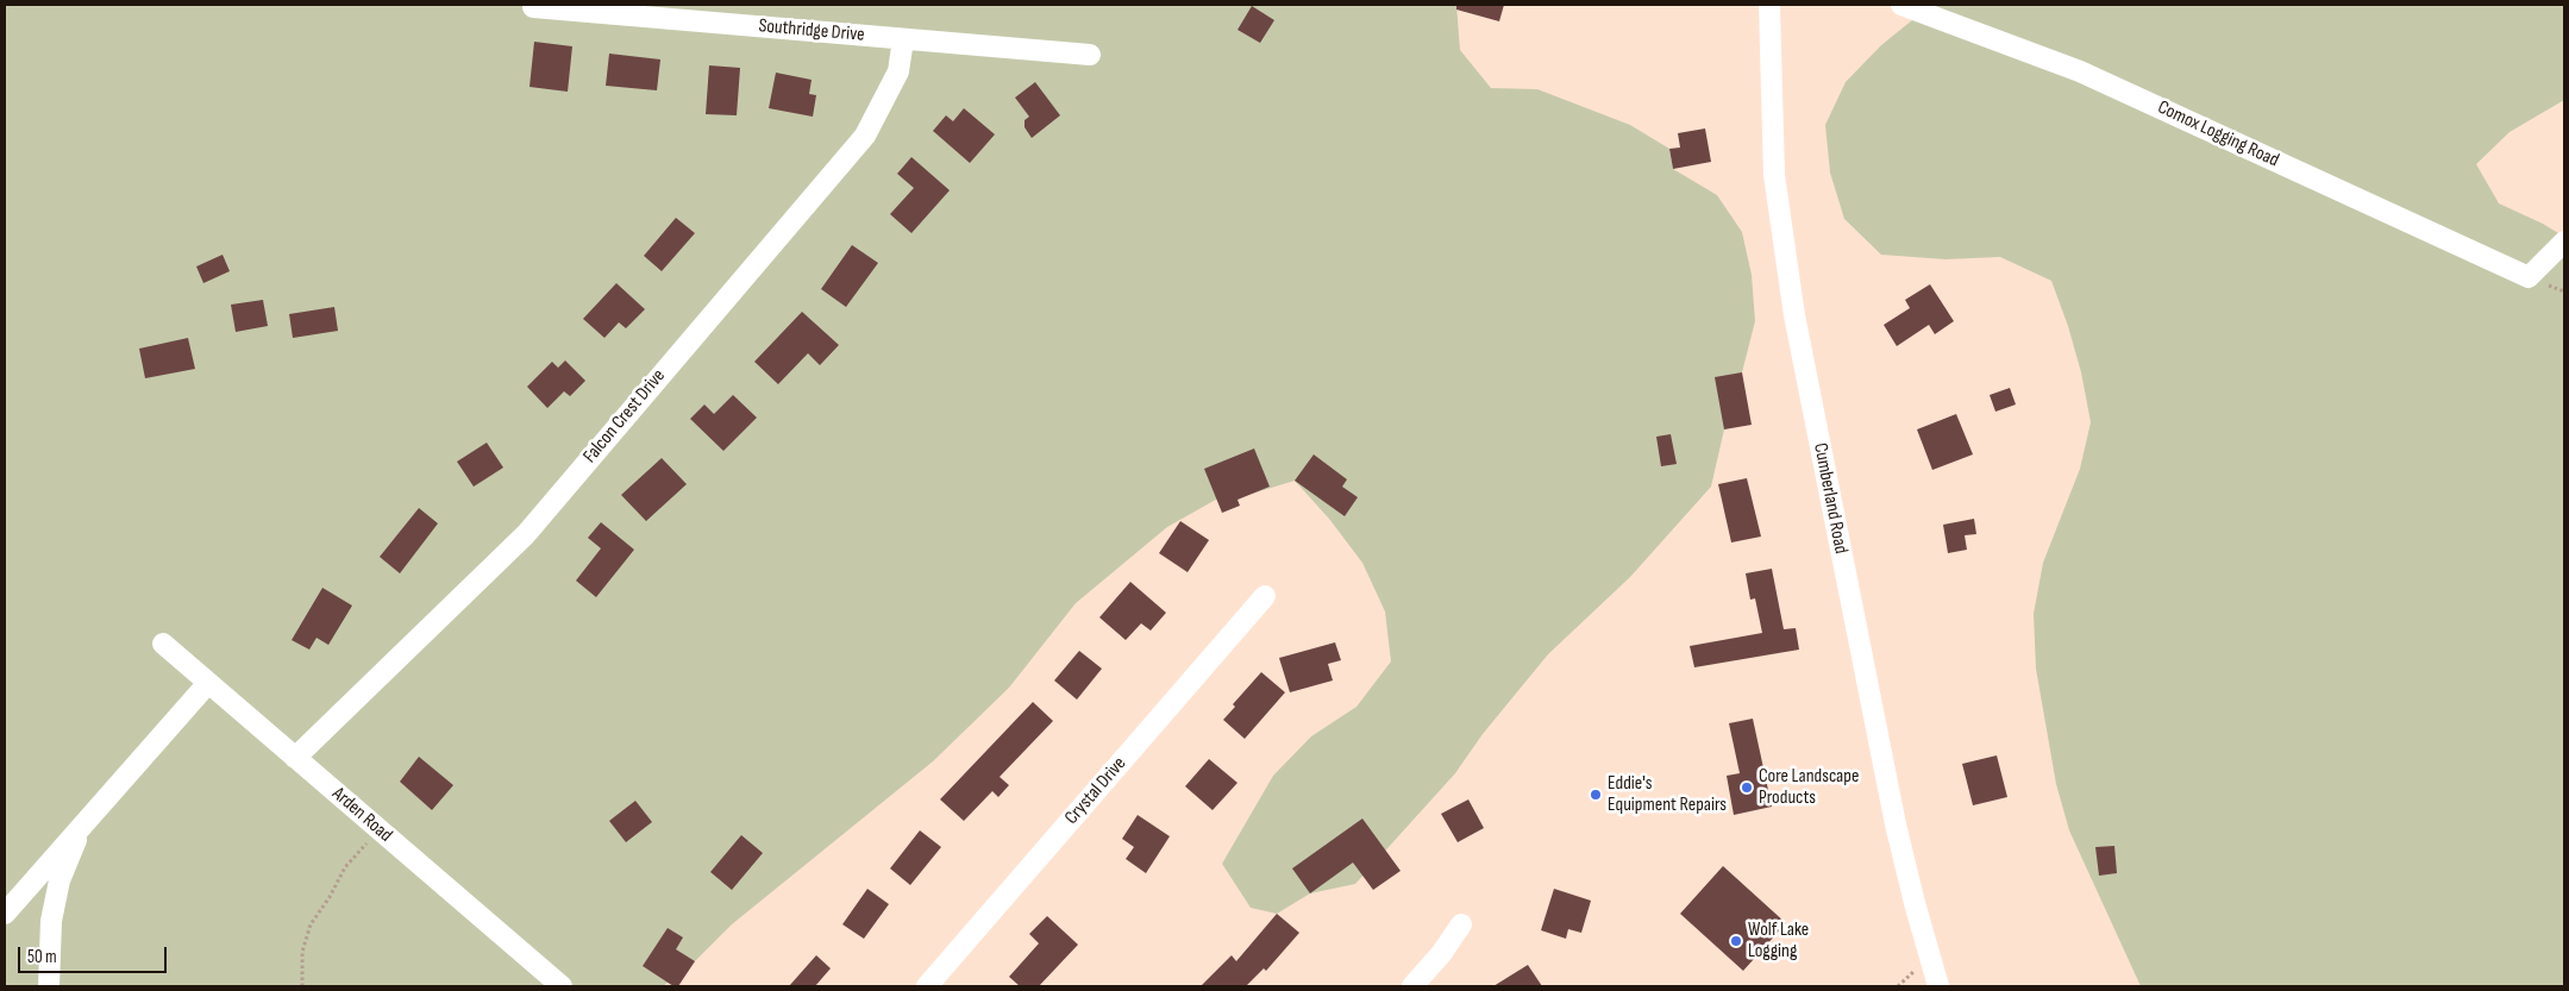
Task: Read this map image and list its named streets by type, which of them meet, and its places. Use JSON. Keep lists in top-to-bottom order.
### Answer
{
  "streets": {
    "street": [
      "Southridge Drive",
      "Comox Logging Road",
      "Falcon Crest Drive",
      "Cumberland Road",
      "Crystal Drive",
      "Arden Road"
    ]
  },
  "crossings": [
    ["Southridge Drive", "Falcon Crest Drive"],
    ["Falcon Crest Drive", "Arden Road"]
  ],
  "places": ["Core Landscape Products", "Eddie's Equipment Repairs", "Wolf Lake Logging"],
  "scale_bar": "50 m"
}
